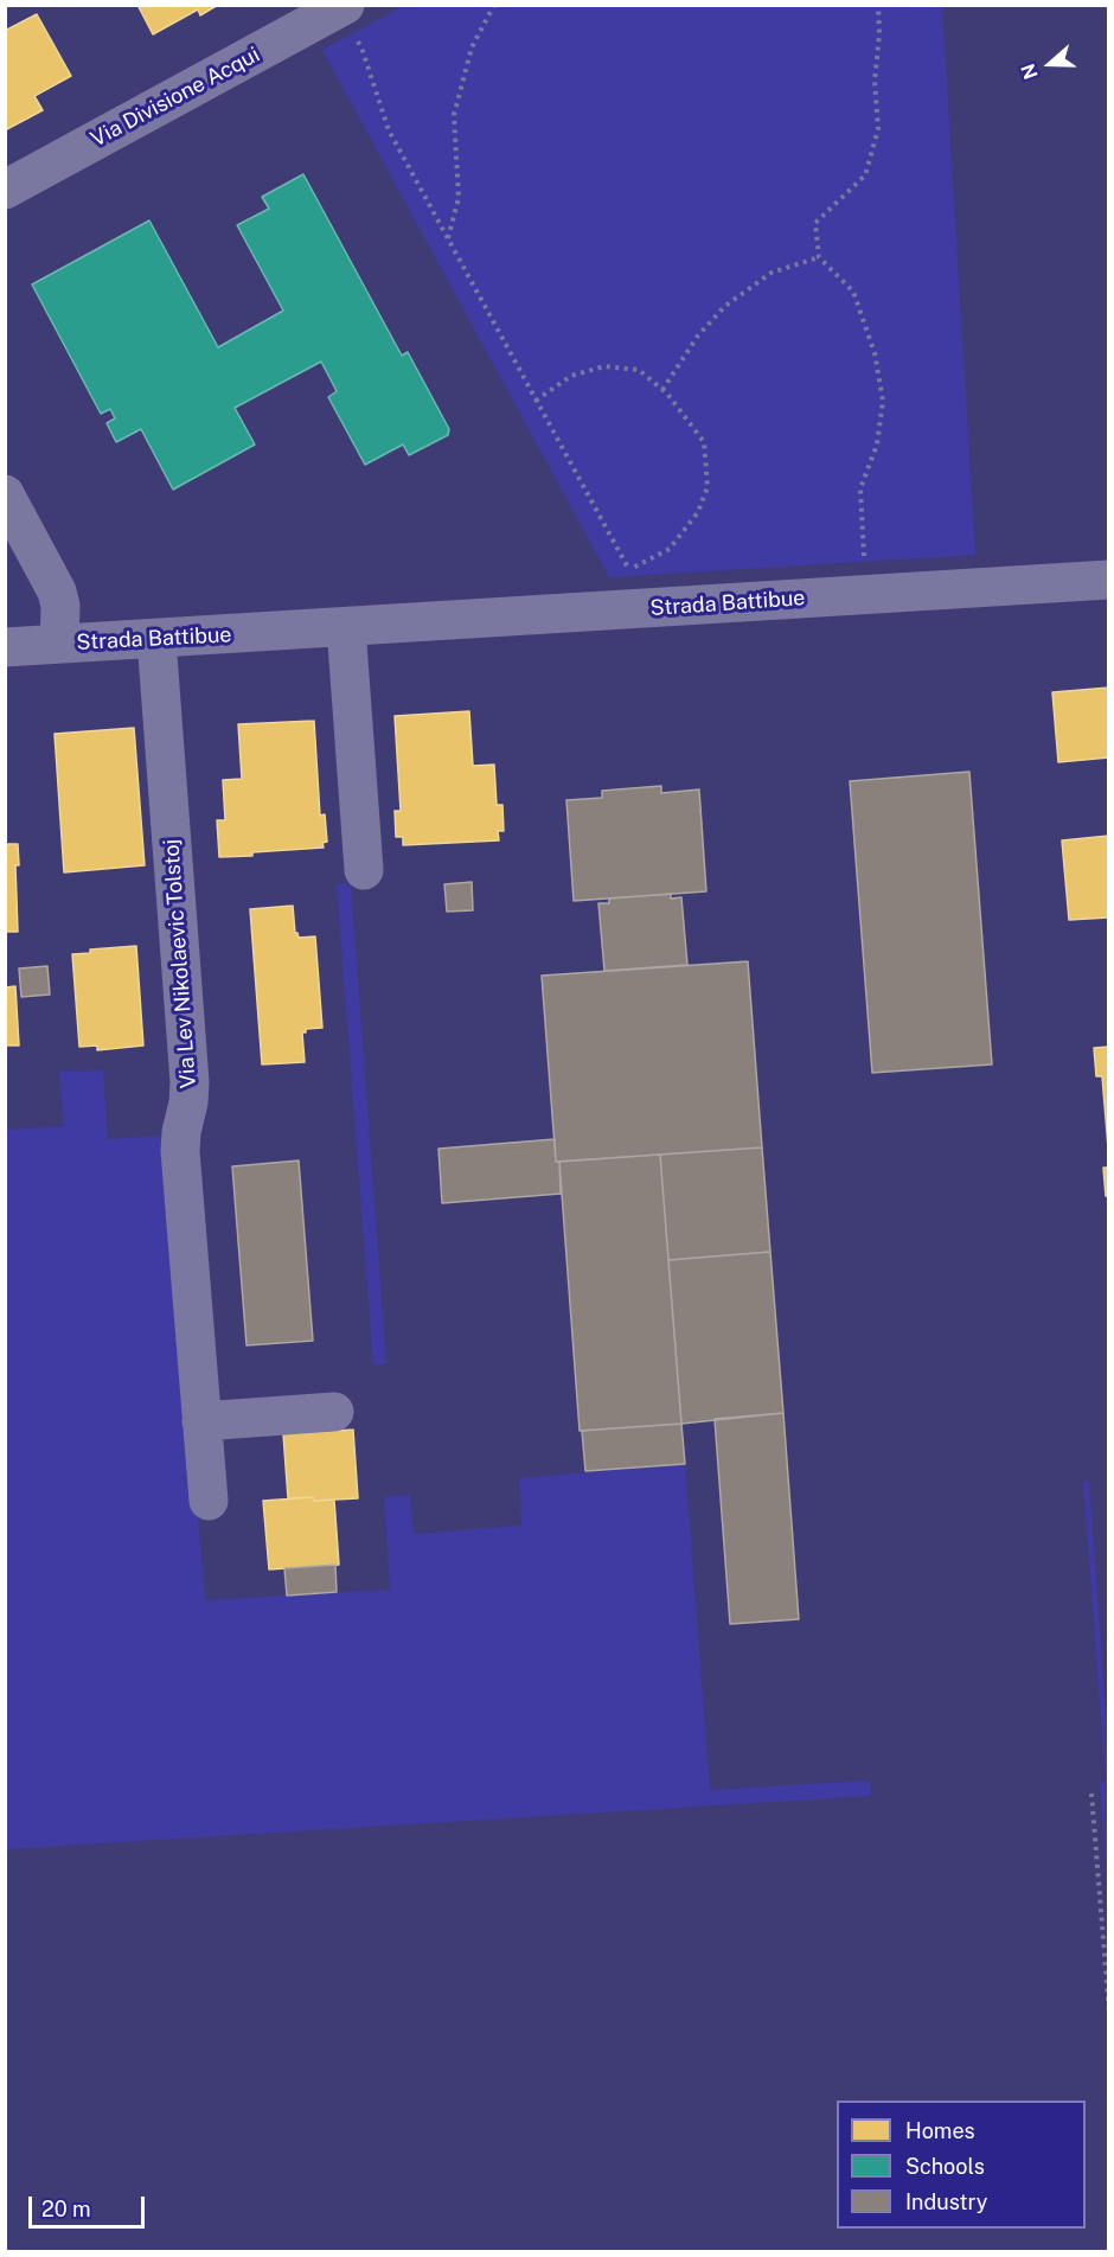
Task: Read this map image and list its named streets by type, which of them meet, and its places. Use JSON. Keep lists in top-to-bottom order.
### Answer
{
  "streets": {
    "street": ["Via Divisione Acqui", "Strada Battibue", "Via Lev Nikolaevic Tolstoj"]
  },
  "crossings": [
    ["Strada Battibue", "Via Lev Nikolaevic Tolstoj"]
  ],
  "legend": ["Homes", "Schools", "Industry"],
  "scale_bar": "20 m",
  "north": "left"
}
